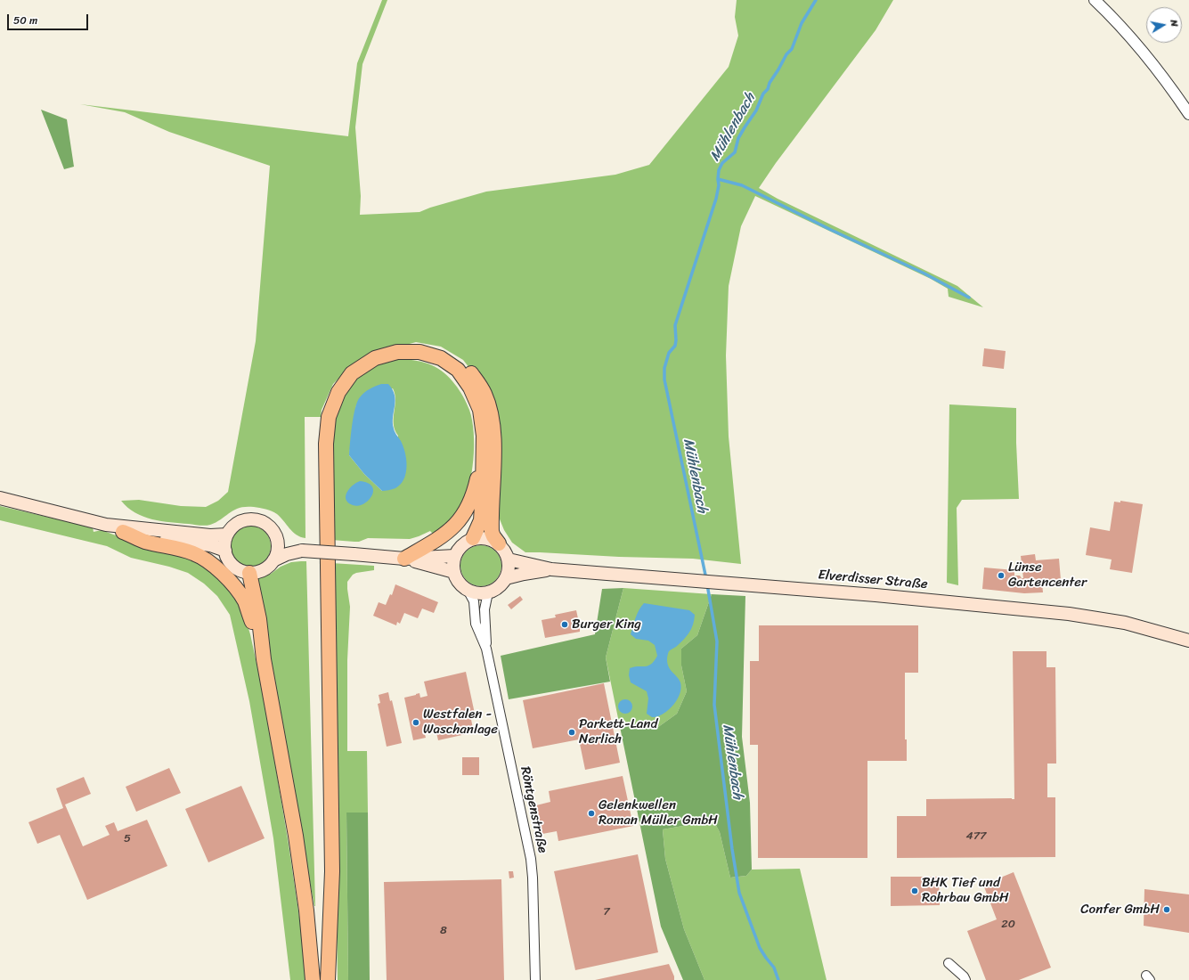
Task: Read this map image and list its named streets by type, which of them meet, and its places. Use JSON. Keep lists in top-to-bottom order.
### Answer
{
  "streets": {
    "main road": ["Elverdisser Straße"],
    "street": ["Röntgenstraße"]
  },
  "crossings": [
    ["Elverdisser Straße", "Röntgenstraße"]
  ],
  "water": ["Mühlenbach"],
  "places": [
    "Lünse Gartencenter",
    "Burger King",
    "Westfalen - Waschanlage",
    "Parkett-Land Nerlich",
    "Gelenkwellen Roman Müller GmbH",
    "BHK Tief und Rohrbau GmbH",
    "Confer GmbH"
  ],
  "house_numbers": [
    "477",
    "5",
    "7",
    "20",
    "8"
  ],
  "scale_bar": "50 m",
  "north": "right"
}
